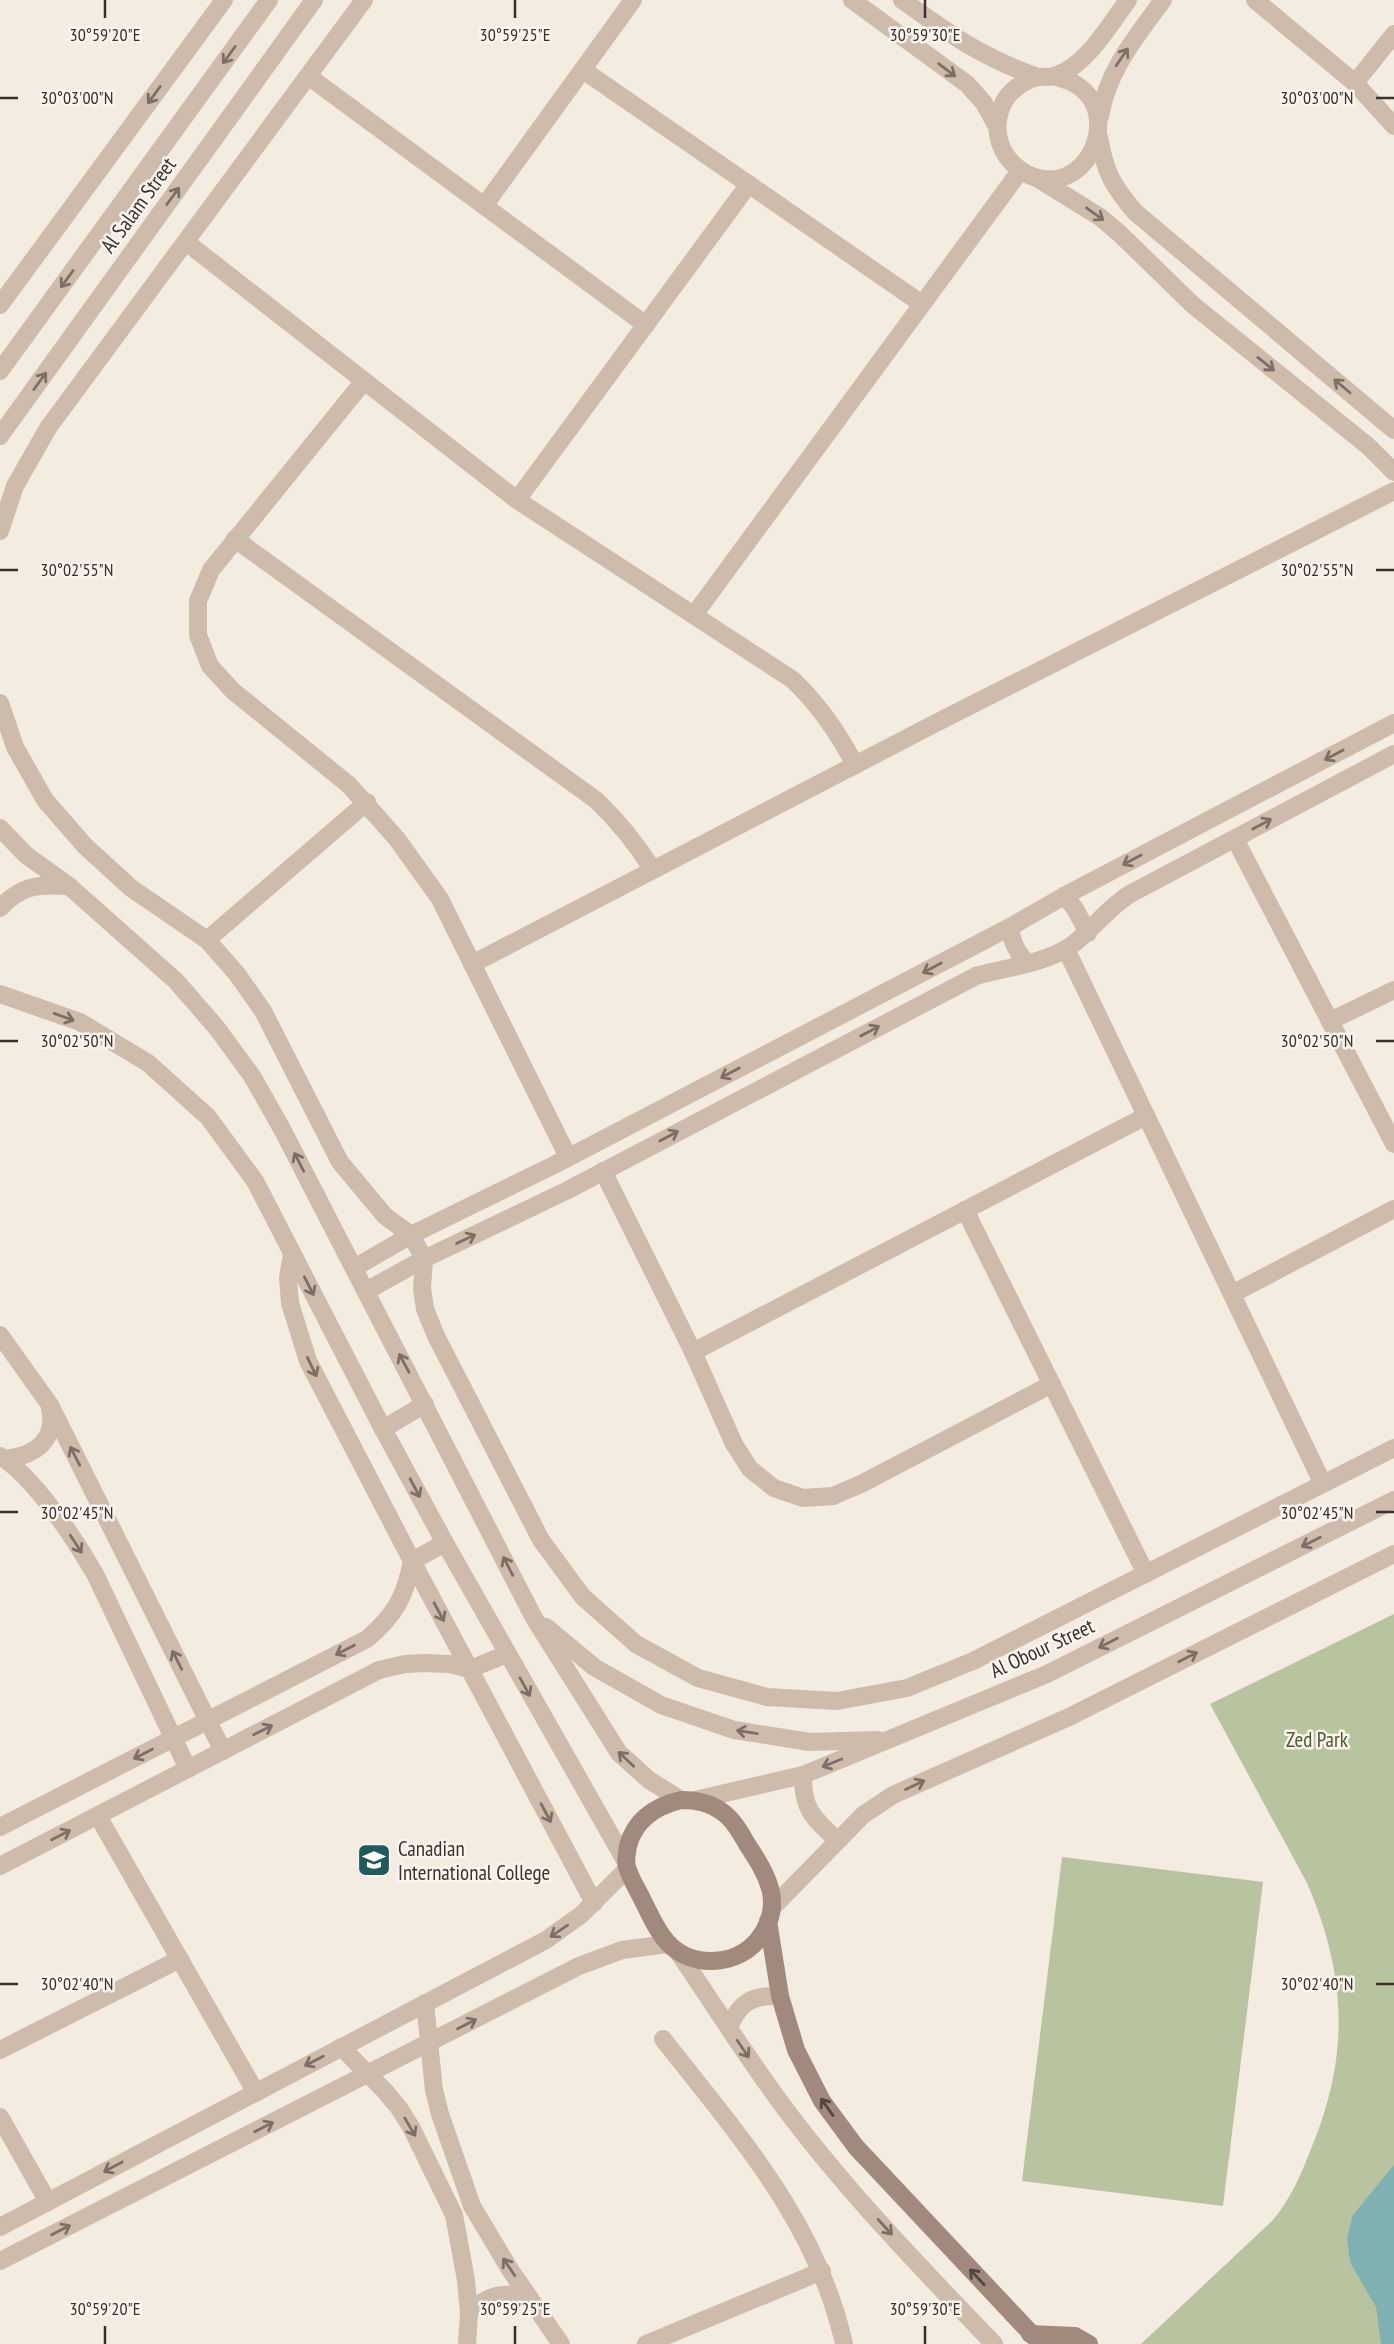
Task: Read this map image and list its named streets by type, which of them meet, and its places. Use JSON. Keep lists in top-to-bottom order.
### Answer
{
  "streets": {
    "street": ["Al Salam Street", "Al Obour Street"]
  },
  "parks": ["Zed Park"],
  "places": {
    "school or university": ["Canadian International College"]
  },
  "coordinates": [
    "30°59'20\"E",
    "30°59'25\"E",
    "30°59'30\"E",
    "30°03'00\"N",
    "30°02'55\"N",
    "30°02'50\"N",
    "30°02'45\"N",
    "30°02'40\"N"
  ]
}
